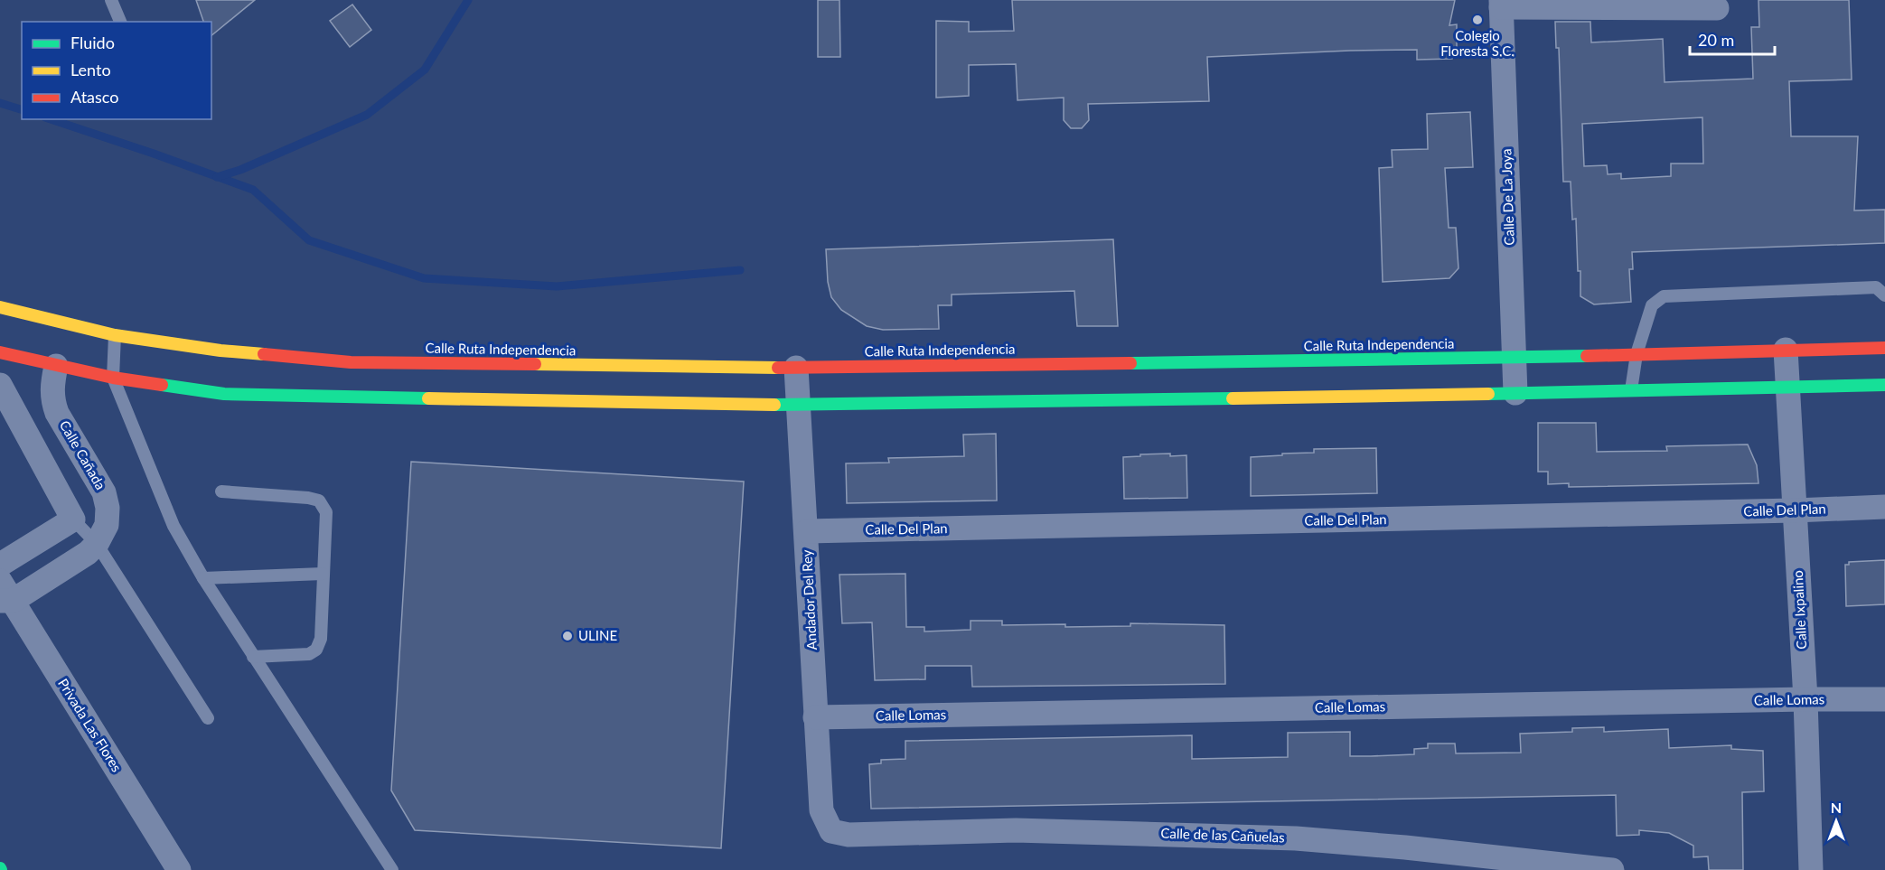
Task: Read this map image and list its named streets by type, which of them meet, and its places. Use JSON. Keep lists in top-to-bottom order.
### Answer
{
  "streets": {
    "main road": ["Calle Ruta Independencia"],
    "street": [
      "Calle De La Joya",
      "Calle Cañada",
      "Calle Del Plan",
      "Andador Del Rey",
      "Calle Ixpalino",
      "Calle Lomas",
      "Privada Las Flores",
      "Calle de las Cañuelas"
    ]
  },
  "crossings": [
    ["Calle De La Joya", "Calle Ruta Independencia"],
    ["Calle Ruta Independencia", "Andador Del Rey"],
    ["Calle Ruta Independencia", "Calle Ixpalino"],
    ["Calle Del Plan", "Andador Del Rey"],
    ["Calle Del Plan", "Calle Ixpalino"],
    ["Andador Del Rey", "Calle Lomas"],
    ["Andador Del Rey", "Calle de las Cañuelas"],
    ["Calle Ixpalino", "Calle Lomas"]
  ],
  "places": ["Colegio Floresta S.C.", "ULINE"],
  "legend": ["Fluido", "Lento", "Atasco"],
  "scale_bar": "20 m",
  "north": "top"
}
